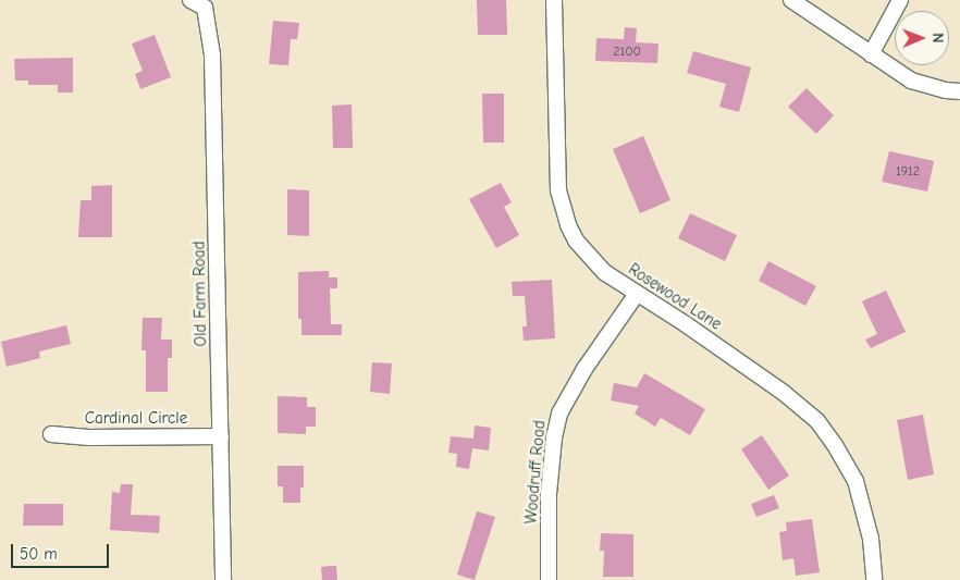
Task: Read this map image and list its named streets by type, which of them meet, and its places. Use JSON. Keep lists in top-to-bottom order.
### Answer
{
  "streets": {
    "street": [
      "Old Farm Road",
      "Rosewood Lane",
      "Cardinal Circle",
      "Woodruff Road"
    ]
  },
  "crossings": [
    ["Old Farm Road", "Cardinal Circle"],
    ["Rosewood Lane", "Woodruff Road"]
  ],
  "house_numbers": ["2100", "1912"],
  "scale_bar": "50 m",
  "north": "right"
}
